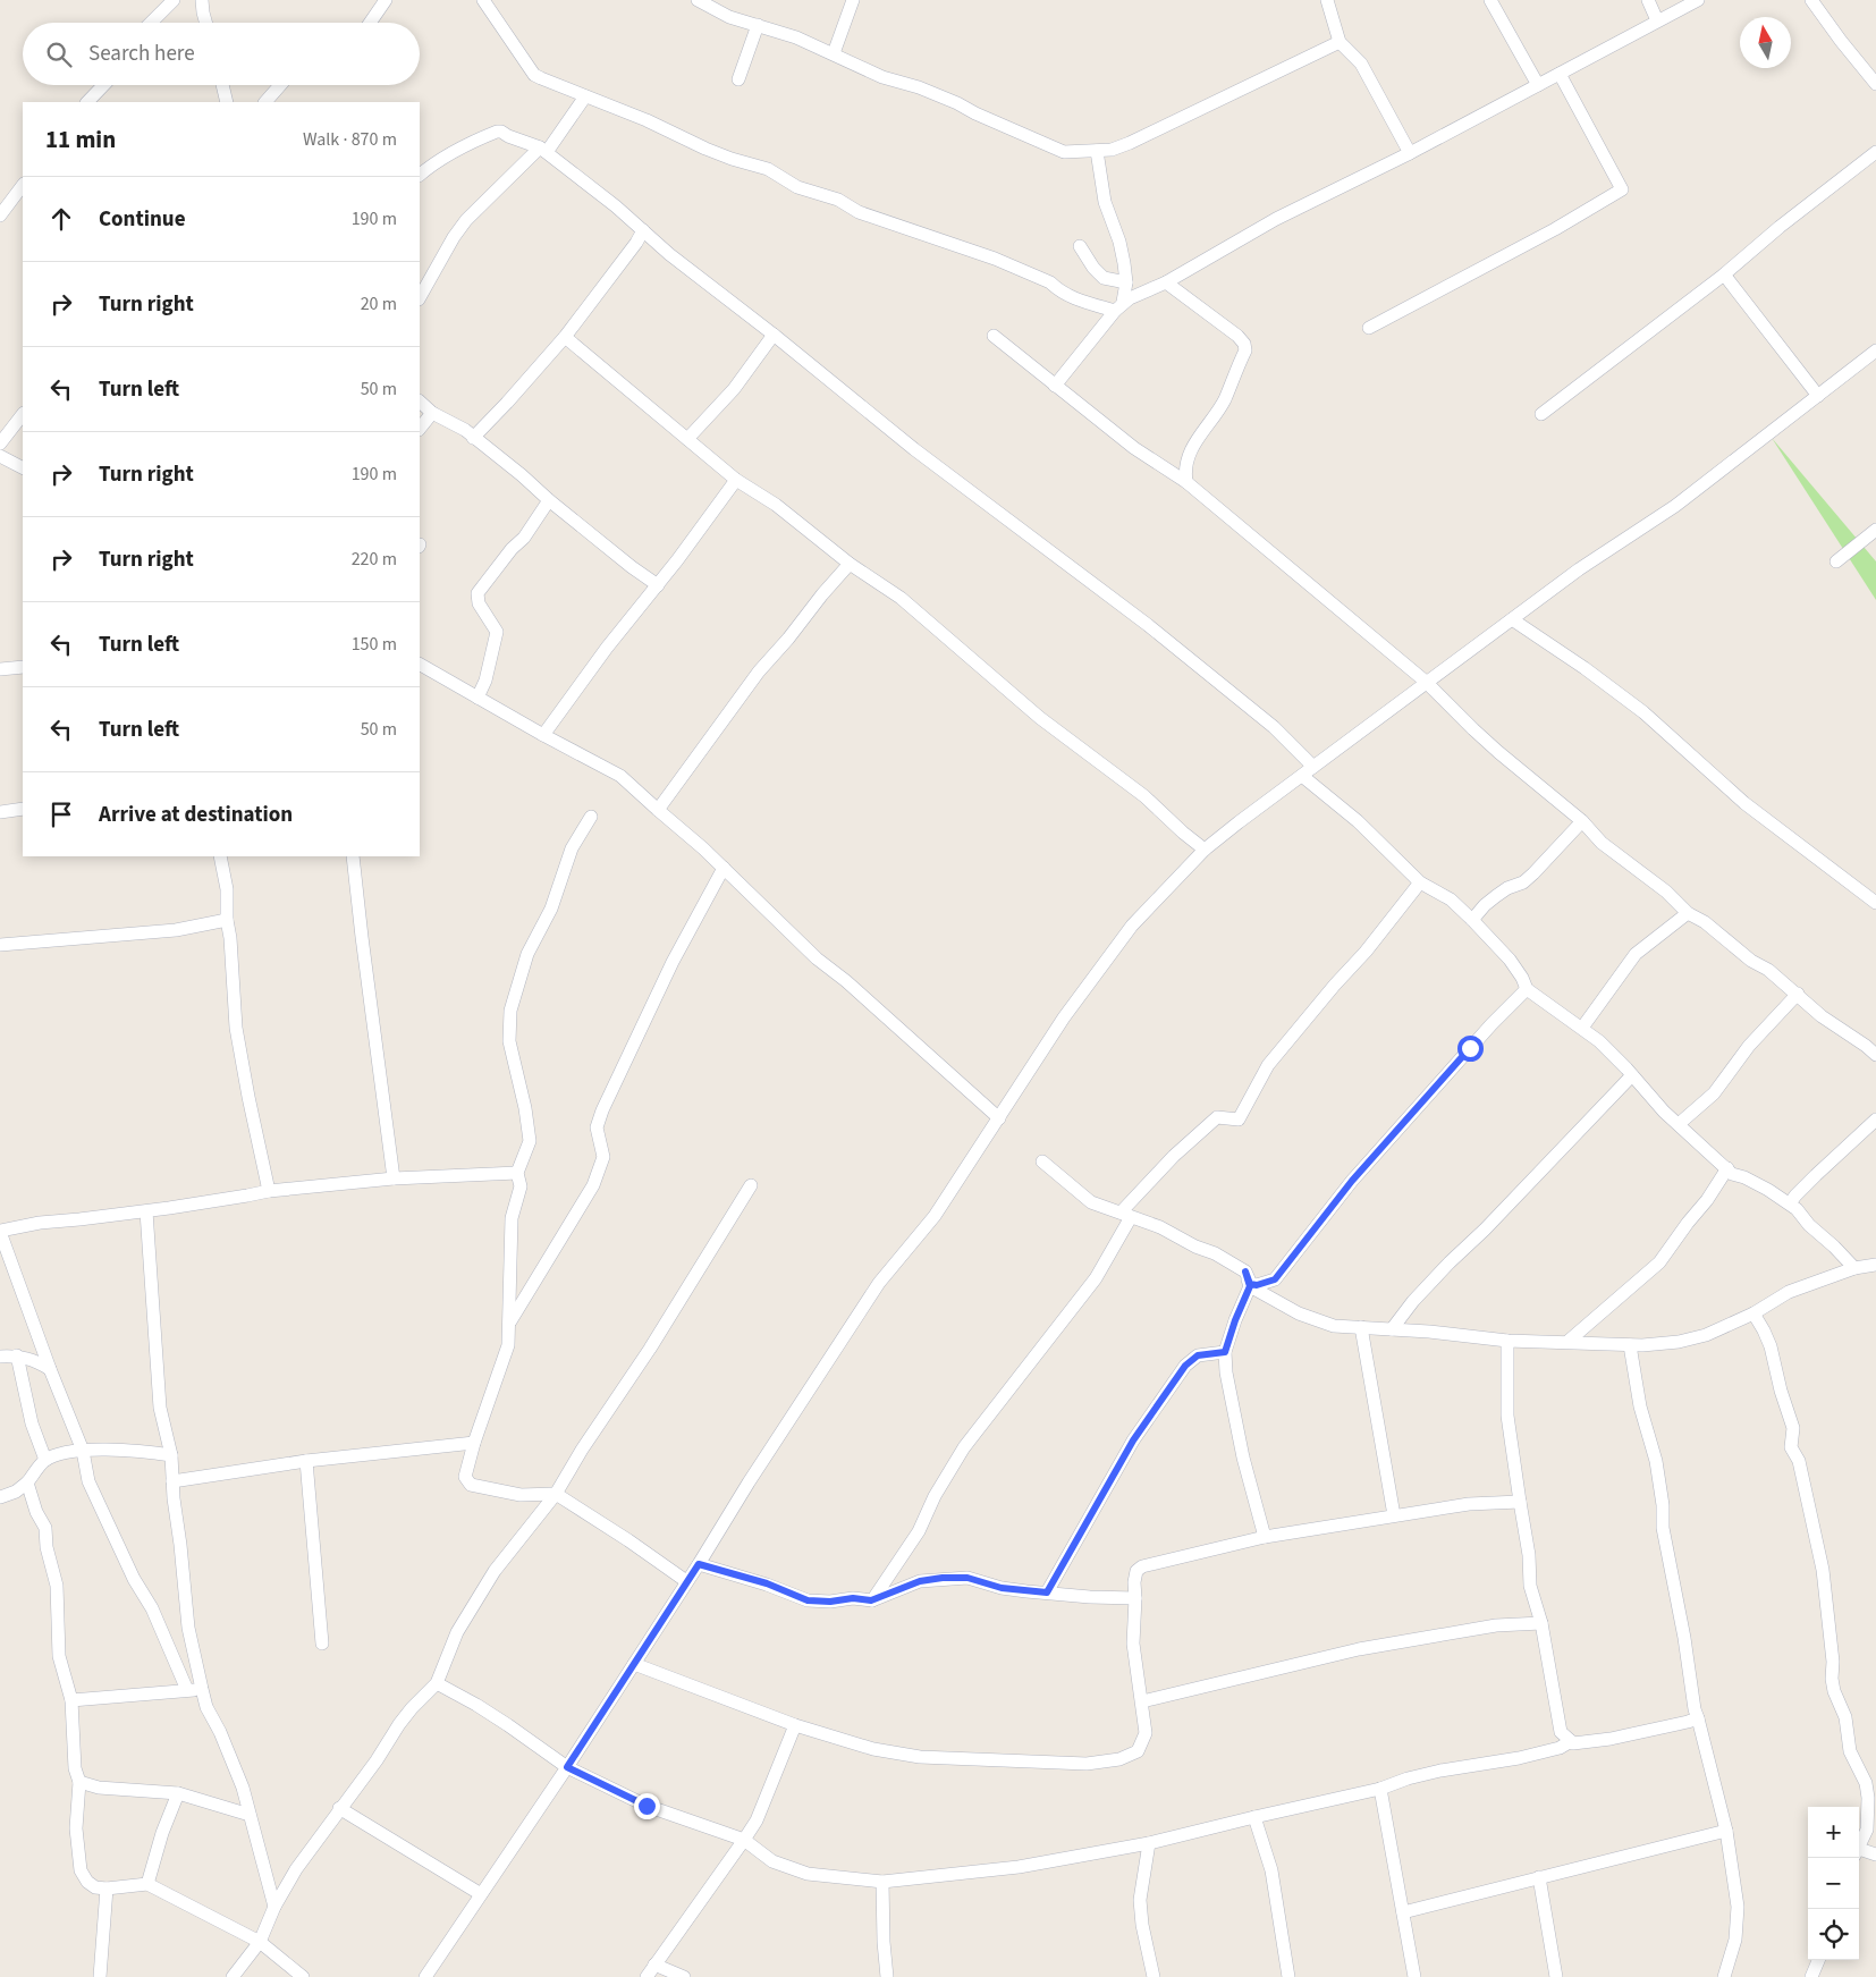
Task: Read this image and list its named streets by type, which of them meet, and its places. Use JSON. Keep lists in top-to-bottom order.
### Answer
{
  "north": "top",
  "page": {
    "search": "Search here",
    "heading": ["11 min", "Walk · 870 m"],
    "list": [
      ["Continue", "190 m"],
      ["Turn right", "20 m"],
      ["Turn left", "50 m"],
      ["Turn right", "190 m"],
      ["Turn right", "220 m"],
      ["Turn left", "150 m"],
      ["Turn left", "50 m"],
      "Arrive at destination"
    ],
    "map_buttons": ["+", "−"]
  }
}
